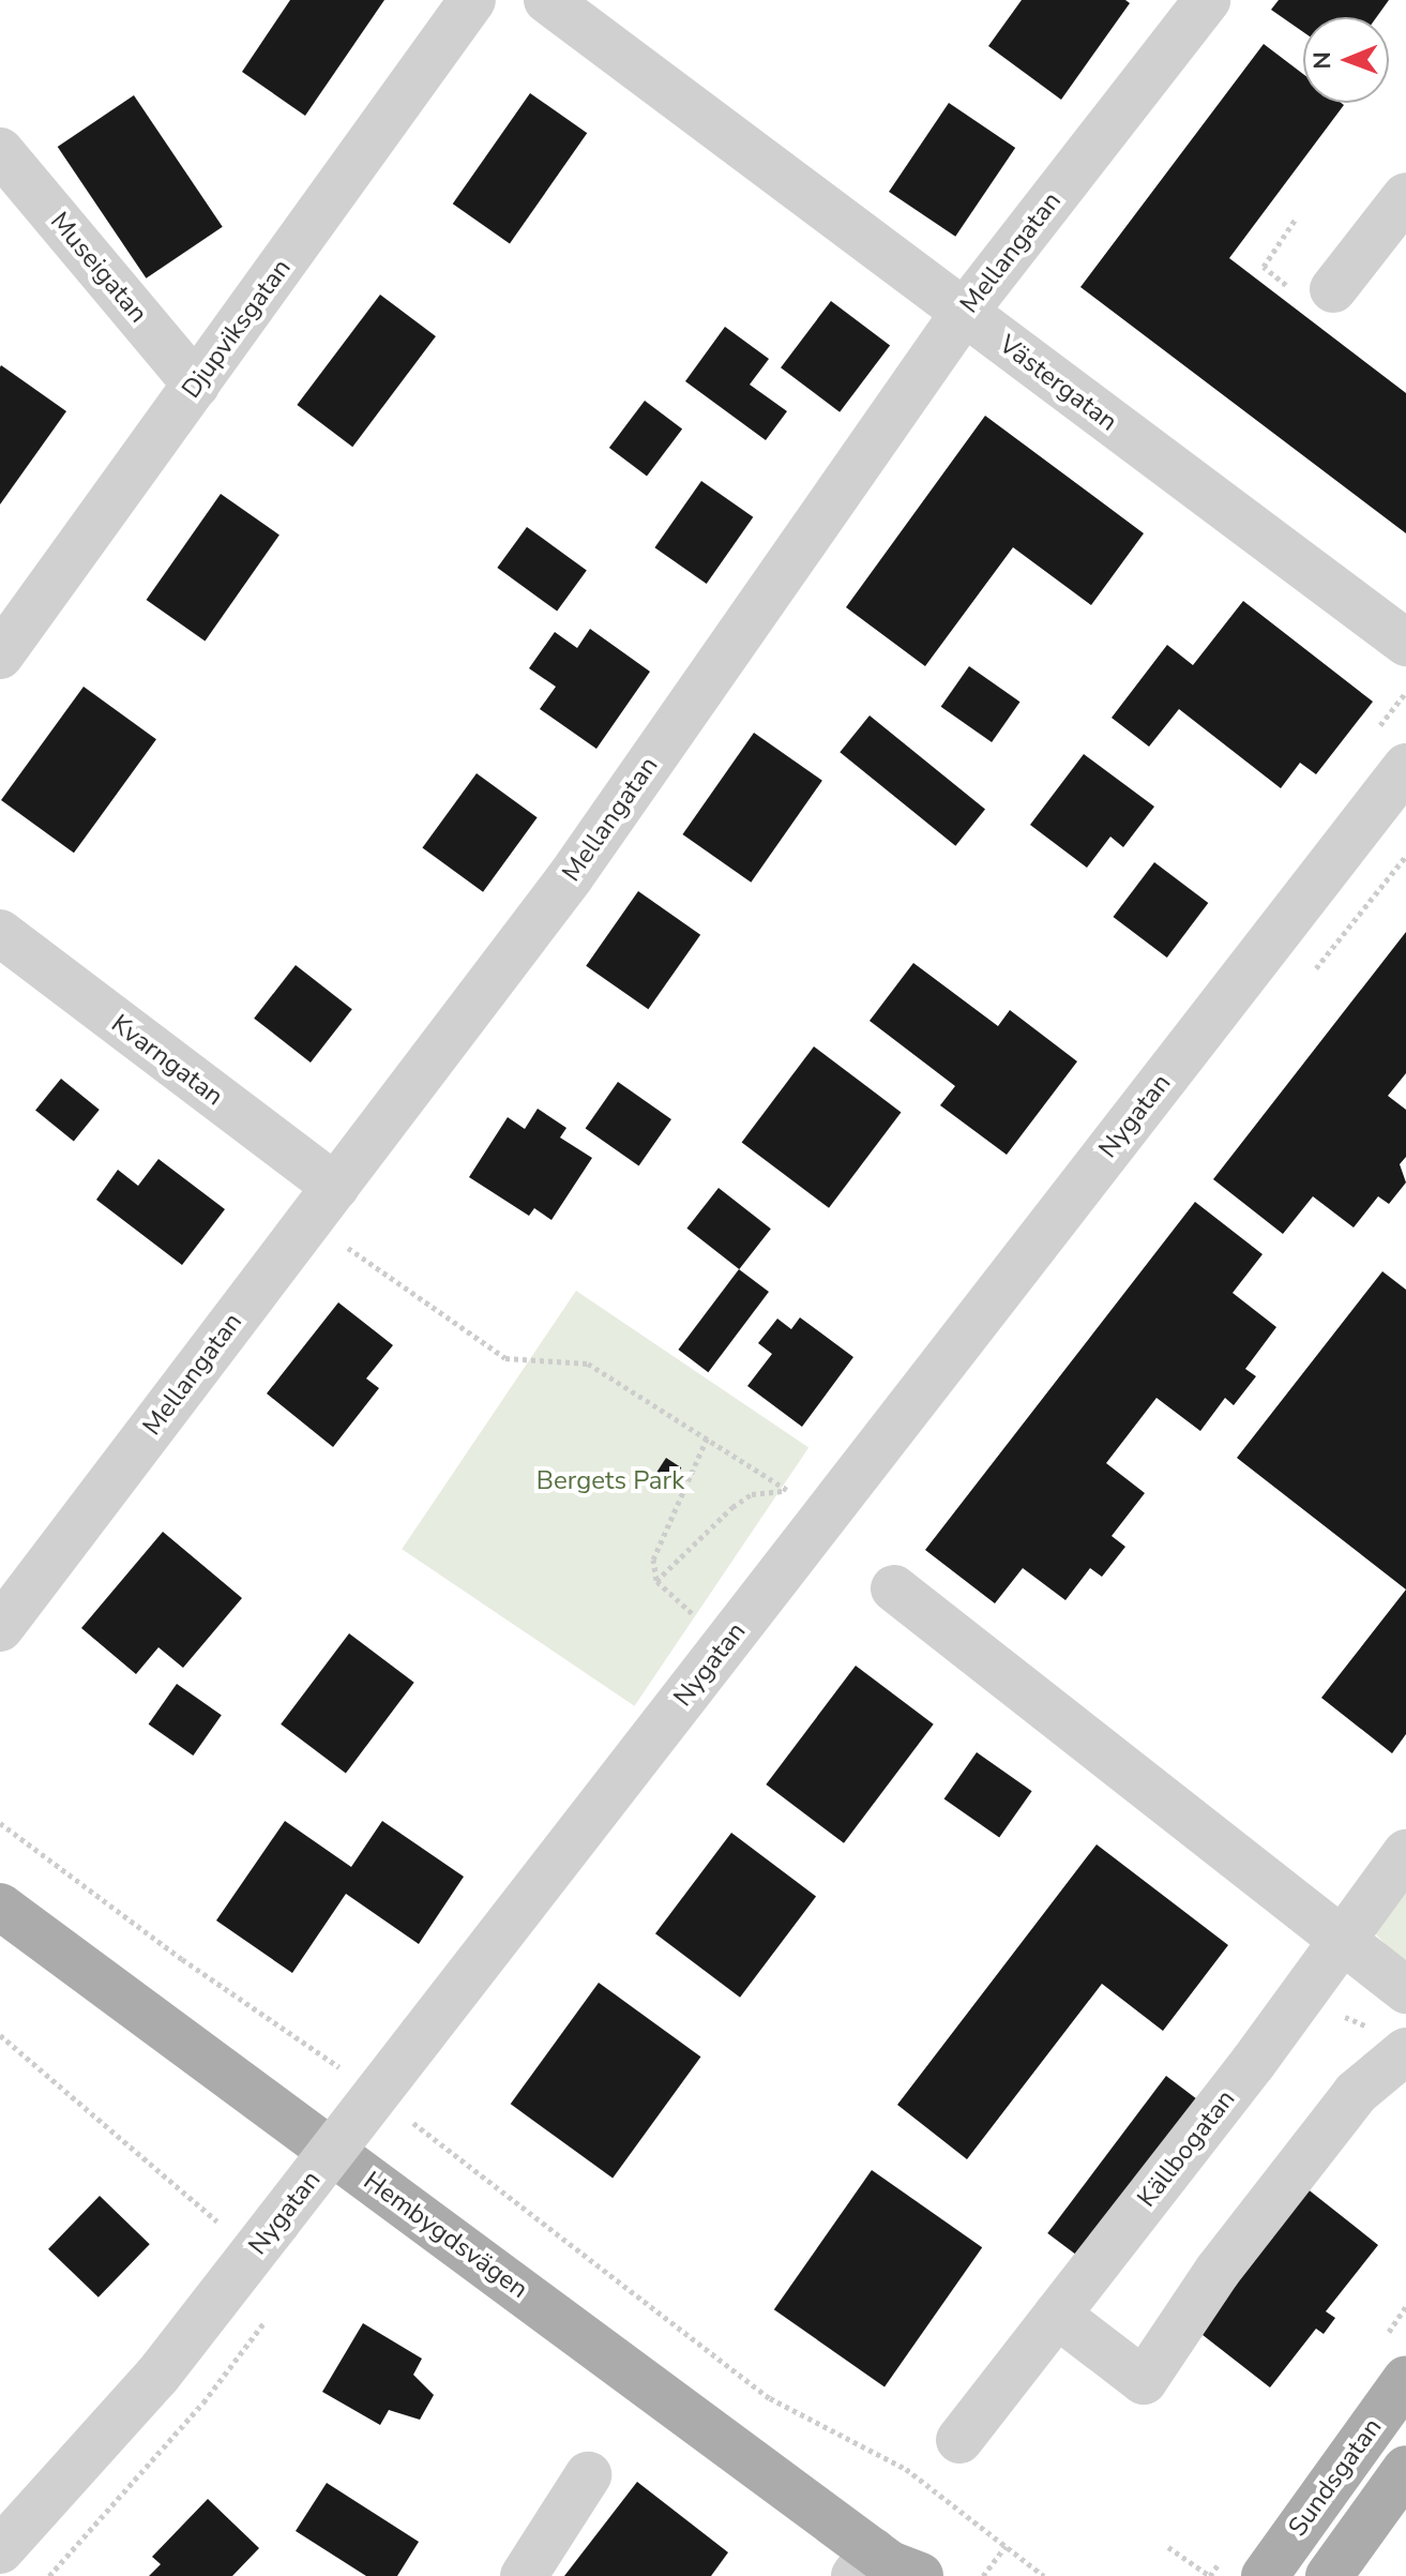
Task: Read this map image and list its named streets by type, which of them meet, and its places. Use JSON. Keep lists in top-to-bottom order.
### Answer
{
  "streets": {
    "main road": ["Hembygdsvägen", "Sundsgatan"],
    "street": [
      "Mellangatan",
      "Museigatan",
      "Djupviksgatan",
      "Västergatan",
      "Kvarngatan",
      "Nygatan",
      "Källbogatan"
    ]
  },
  "crossings": [
    ["Mellangatan", "Västergatan"],
    ["Mellangatan", "Kvarngatan"],
    ["Museigatan", "Djupviksgatan"]
  ],
  "parks": ["Bergets Park"],
  "north": "left"
}
